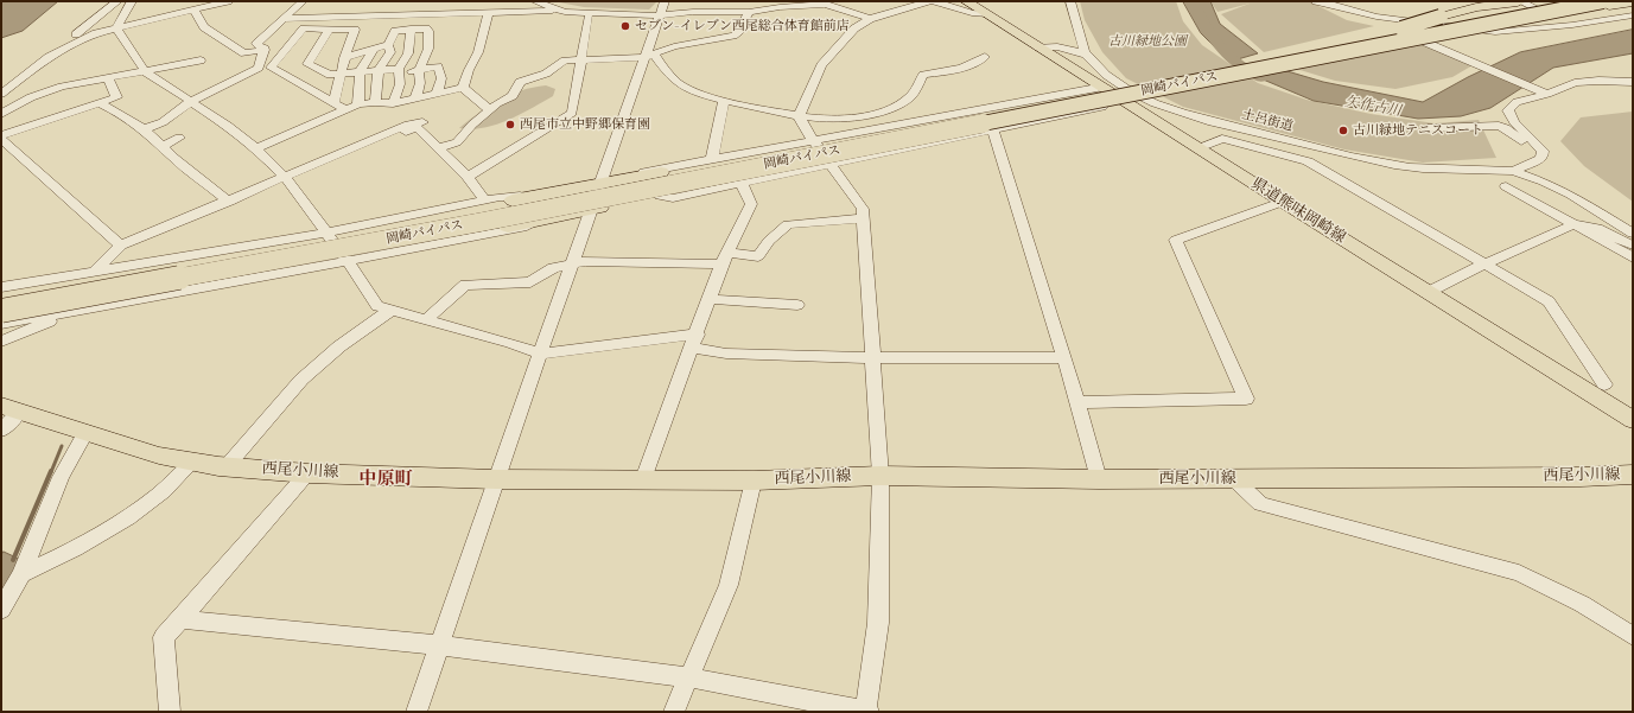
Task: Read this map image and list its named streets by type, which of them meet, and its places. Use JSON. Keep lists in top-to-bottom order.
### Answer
{
  "streets": {
    "highway": ["岡崎バイパス"],
    "main road": ["県道熊味岡崎線", "西尾小川線"],
    "street": ["土呂街道"]
  },
  "districts": ["中原町"],
  "water": ["矢作古川"],
  "parks": ["古川緑地公園"],
  "places": ["セブン−イレブン西尾総合体育館前店", "西尾市立中野郷保育園", "古川緑地テニスコート"]
}
